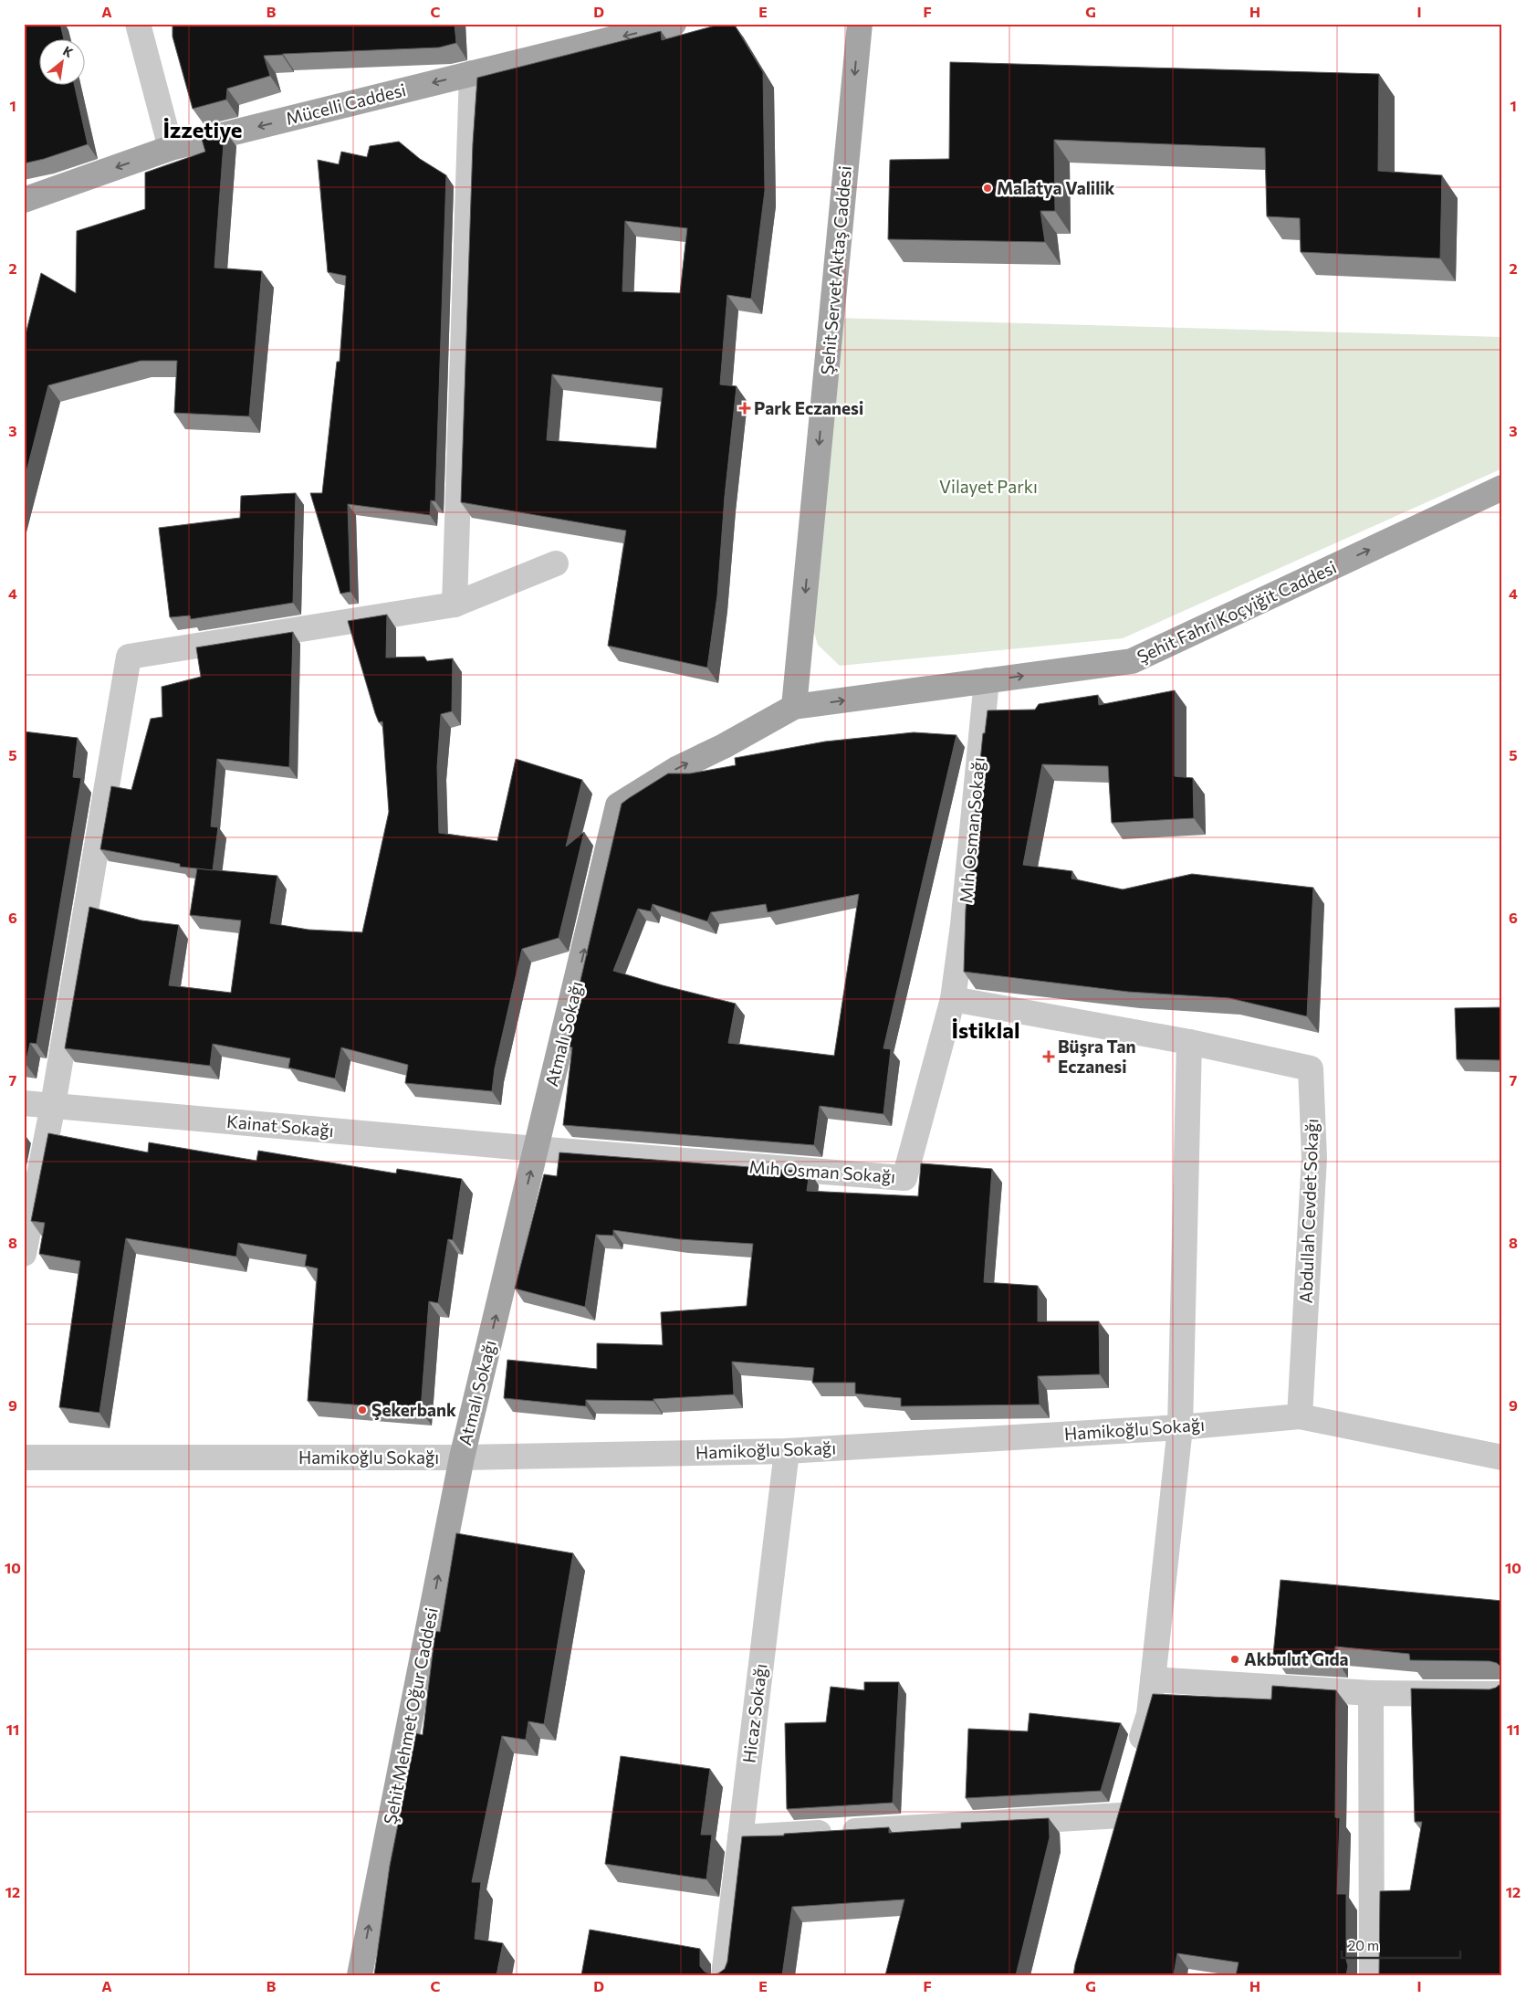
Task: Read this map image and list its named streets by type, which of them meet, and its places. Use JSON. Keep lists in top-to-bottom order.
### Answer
{
  "streets": {
    "main road": [
      "Mücelli Caddesi",
      "Şehit Servet Aktaş Caddesi",
      "Şehit Fahri Koçyiğit Caddesi",
      "Atmalı Sokağı",
      "Şehit Mehmet Oğur Caddesi"
    ],
    "street": [
      "Mıh Osman Sokağı",
      "Kainat Sokağı",
      "Abdullah Cevdet Sokağı",
      "Hamikoğlu Sokağı",
      "Hicaz Sokağı"
    ]
  },
  "crossings": [
    ["Şehit Servet Aktaş Caddesi", "Şehit Fahri Koçyiğit Caddesi"],
    ["Şehit Servet Aktaş Caddesi", "Atmalı Sokağı"],
    ["Şehit Fahri Koçyiğit Caddesi", "Mıh Osman Sokağı"],
    ["Şehit Fahri Koçyiğit Caddesi", "Atmalı Sokağı"],
    ["Mıh Osman Sokağı", "Atmalı Sokağı"],
    ["Mıh Osman Sokağı", "Kainat Sokağı"],
    ["Mıh Osman Sokağı", "Abdullah Cevdet Sokağı"],
    ["Atmalı Sokağı", "Kainat Sokağı"],
    ["Atmalı Sokağı", "Hamikoğlu Sokağı"],
    ["Atmalı Sokağı", "Şehit Mehmet Oğur Caddesi"],
    ["Abdullah Cevdet Sokağı", "Hamikoğlu Sokağı"],
    ["Hamikoğlu Sokağı", "Hicaz Sokağı"],
    ["Hamikoğlu Sokağı", "Şehit Mehmet Oğur Caddesi"]
  ],
  "one_way": [
    "Mücelli Caddesi",
    "Şehit Servet Aktaş Caddesi",
    "Şehit Fahri Koçyiğit Caddesi",
    "Atmalı Sokağı",
    "Şehit Mehmet Oğur Caddesi"
  ],
  "districts": ["İzzetiye", "İstiklal"],
  "parks": ["Vilayet Parkı"],
  "places": {
    "other": ["Malatya Valilik", "Şekerbank", "Akbulut Gıda"],
    "health": ["Park Eczanesi", "Büşra Tan Eczanesi"]
  },
  "scale_bar": "20 m",
  "north": "top right",
  "grid": {
    "columns": [
      "A",
      "B",
      "C",
      "D",
      "E",
      "F",
      "G",
      "H",
      "I"
    ],
    "rows": [
      "1",
      "2",
      "3",
      "4",
      "5",
      "6",
      "7",
      "8",
      "9",
      "10",
      "11",
      "12"
    ]
  }
}
